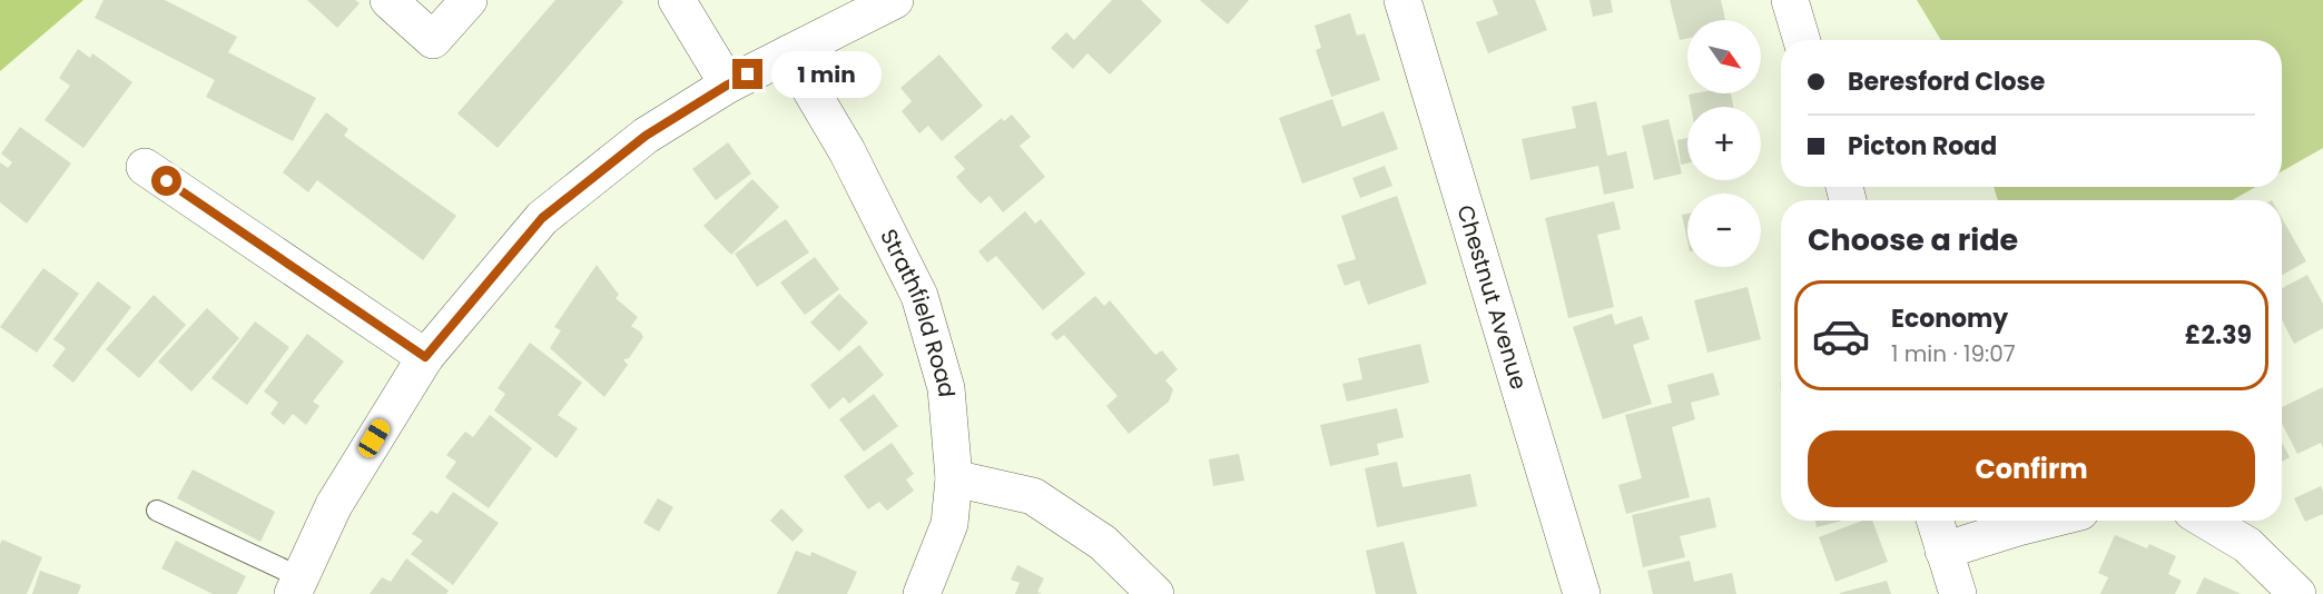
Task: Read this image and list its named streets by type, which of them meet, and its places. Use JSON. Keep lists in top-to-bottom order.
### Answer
{
  "streets": {
    "street": ["Chestnut Avenue", "Strathfield Road"]
  },
  "north": "bottom right",
  "page": {
    "map_buttons": ["+", "−"],
    "banner": ["Beresford Close", "Picton Road"],
    "bubble": "1 min",
    "heading": "Choose a ride",
    "list": [
      {
        "name": "Economy",
        "note": "1 min · 19:07",
        "value": "£2.39"
      }
    ],
    "buttons": "Confirm"
  }
}
